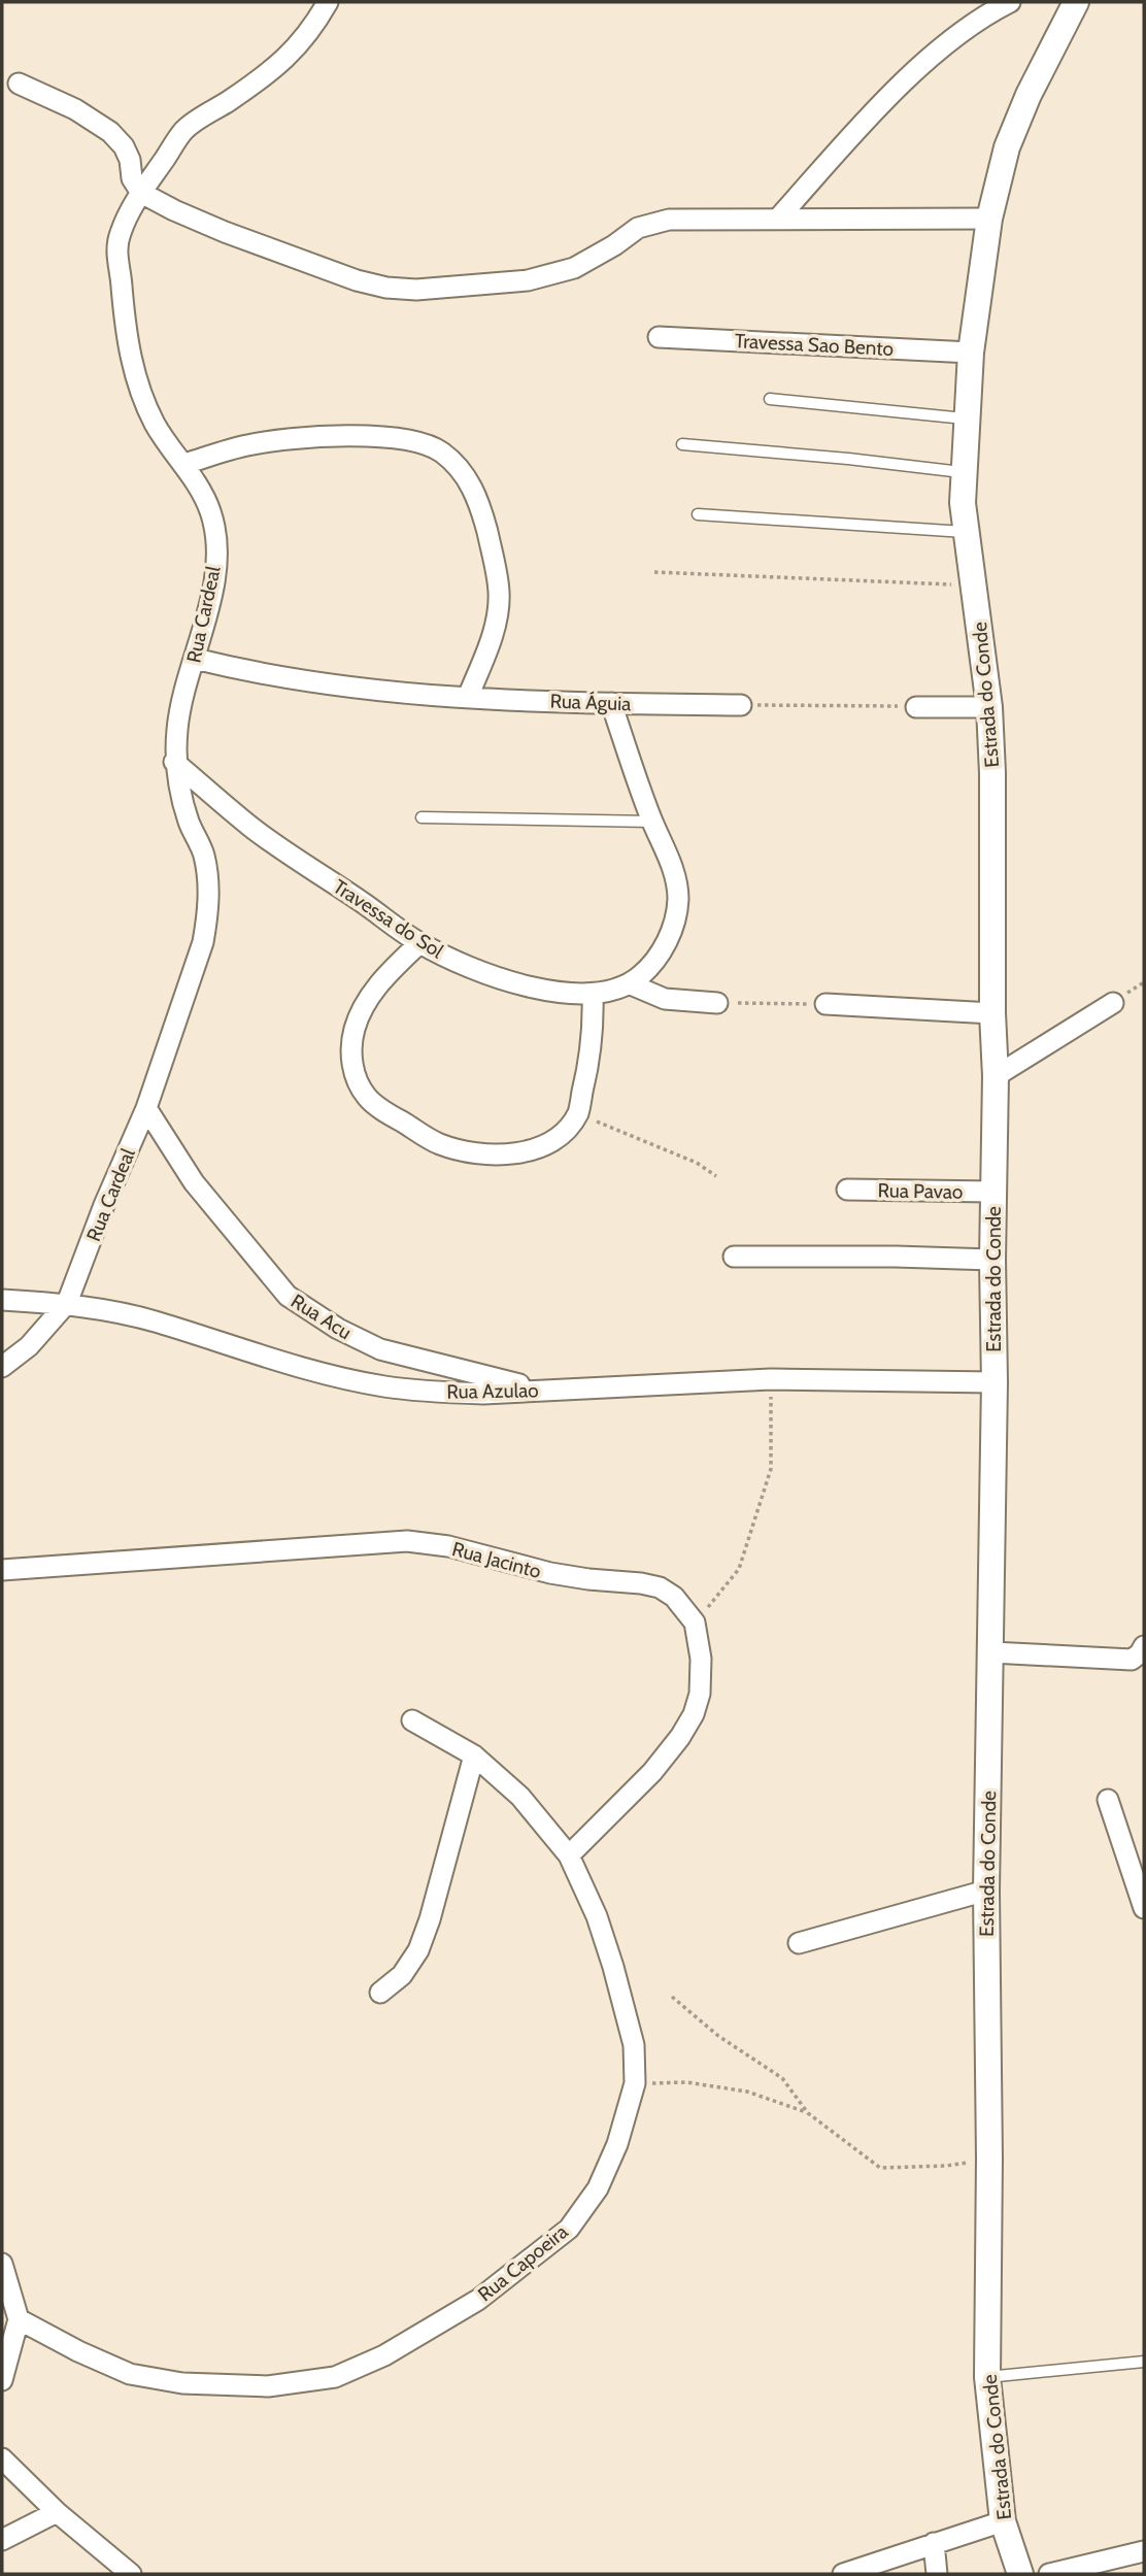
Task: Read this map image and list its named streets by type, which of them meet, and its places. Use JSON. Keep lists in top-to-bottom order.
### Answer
{
  "streets": {
    "street": [
      "Travessa Sao Bento",
      "Rua Cardeal",
      "Estrada do Conde",
      "Rua Águia",
      "Travessa do Sol",
      "Rua Pavao",
      "Rua Acu",
      "Rua Azulao",
      "Rua Jacinto",
      "Rua Capoeira"
    ]
  },
  "crossings": [
    ["Travessa Sao Bento", "Estrada do Conde"],
    ["Rua Cardeal", "Rua Águia"],
    ["Rua Cardeal", "Travessa do Sol"],
    ["Rua Cardeal", "Rua Acu"],
    ["Rua Cardeal", "Rua Azulao"],
    ["Estrada do Conde", "Rua Pavao"],
    ["Estrada do Conde", "Rua Azulao"],
    ["Rua Águia", "Travessa do Sol"],
    ["Rua Acu", "Rua Azulao"]
  ]
}
